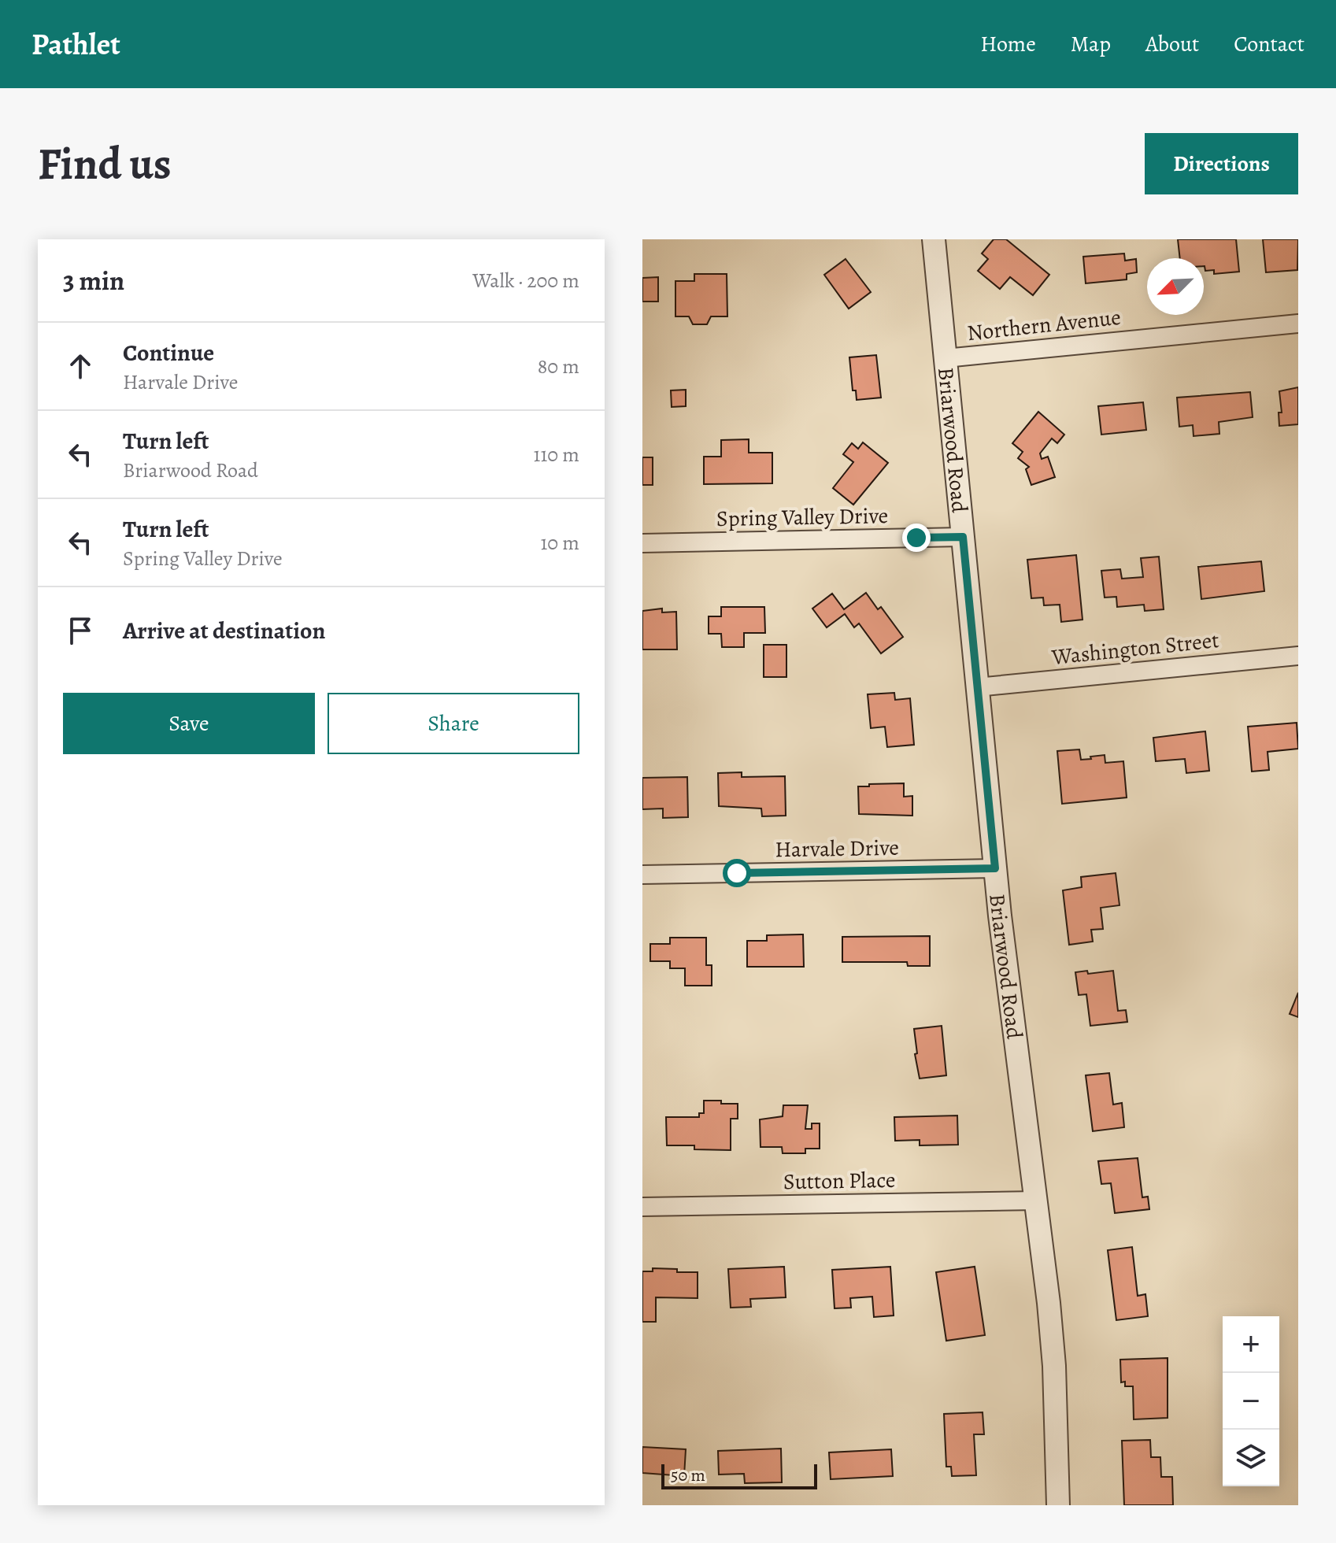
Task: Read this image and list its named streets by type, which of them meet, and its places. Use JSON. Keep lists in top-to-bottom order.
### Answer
{
  "streets": {
    "street": [
      "Northern Avenue",
      "Briarwood Road",
      "Spring Valley Drive",
      "Washington Street",
      "Harvale Drive",
      "Sutton Place"
    ]
  },
  "crossings": [
    ["Northern Avenue", "Briarwood Road"],
    ["Briarwood Road", "Spring Valley Drive"],
    ["Briarwood Road", "Washington Street"],
    ["Briarwood Road", "Harvale Drive"],
    ["Briarwood Road", "Sutton Place"]
  ],
  "scale_bar": "50 m",
  "north": "bottom left",
  "page": {
    "header": "Pathlet",
    "nav": [
      "Home",
      "Map",
      "About",
      "Contact"
    ],
    "buttons": [
      "Directions",
      ["Save", "Share"]
    ],
    "title": "Find us",
    "heading": ["3 min", "Walk · 200 m"],
    "list": [
      ["Continue", "Harvale Drive", "80 m"],
      ["Turn left", "Briarwood Road", "110 m"],
      ["Turn left", "Spring Valley Drive", "10 m"],
      "Arrive at destination"
    ],
    "map_buttons": ["+", "−"],
    "scale": "50 m"
  }
}
